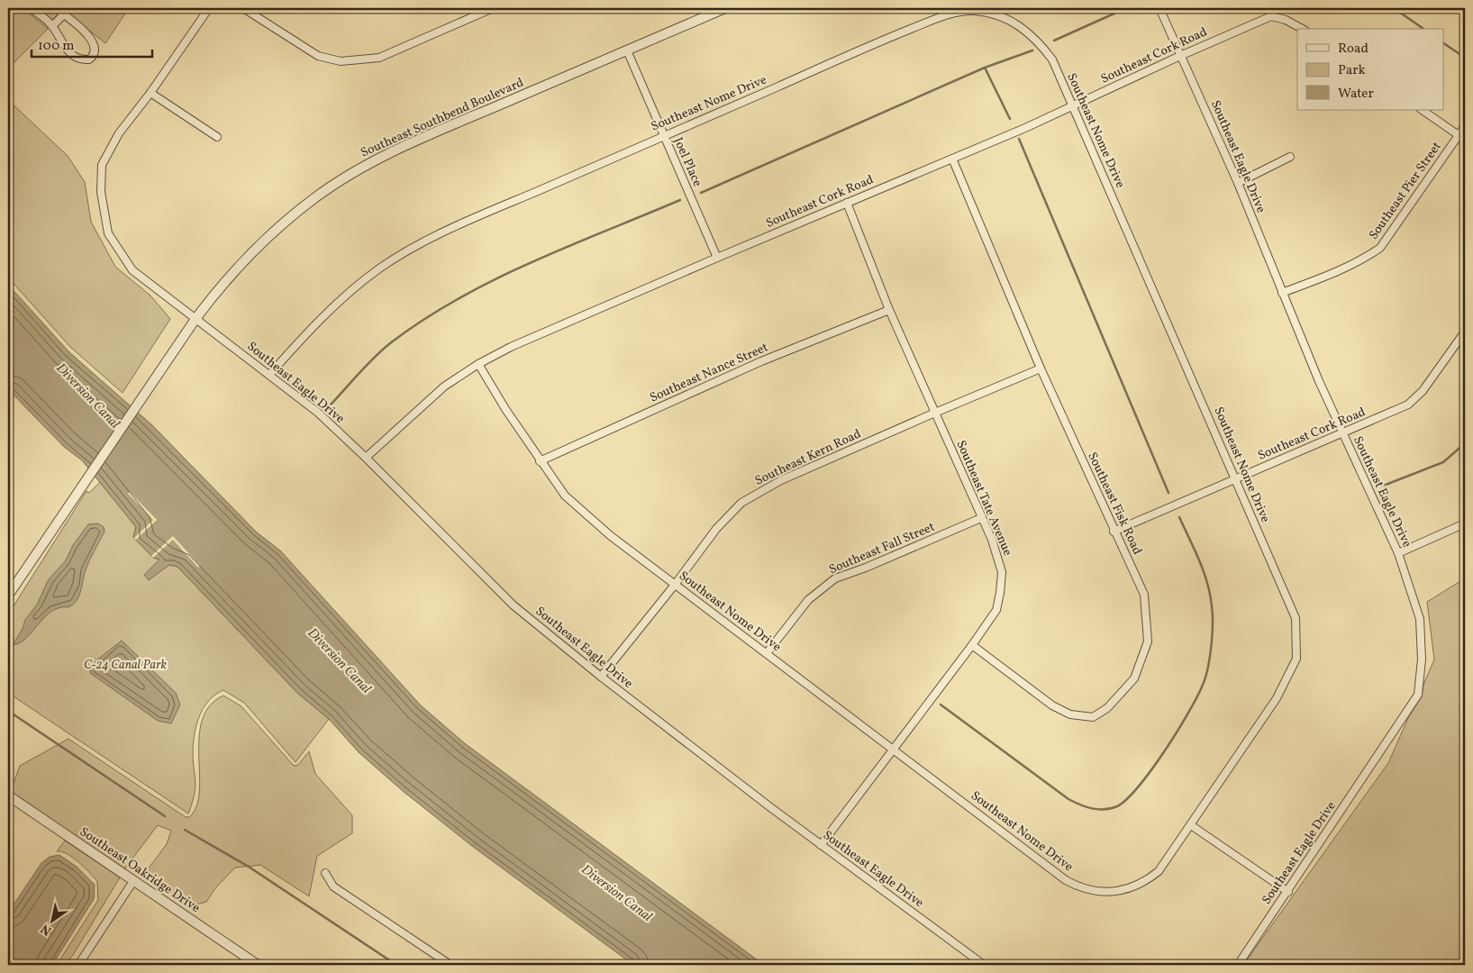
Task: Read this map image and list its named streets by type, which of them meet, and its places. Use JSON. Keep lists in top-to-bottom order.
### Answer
{
  "streets": {
    "street": [
      "Southeast Cork Road",
      "Southeast Nome Drive",
      "Southeast Southbend Boulevard",
      "Southeast Eagle Drive",
      "Joel Place",
      "Southeast Pier Street",
      "Southeast Nance Street",
      "Southeast Kern Road",
      "Southeast Tate Avenue",
      "Southeast Fisk Road",
      "Southeast Fall Street",
      "Southeast Oakridge Drive"
    ]
  },
  "crossings": [
    ["Southeast Cork Road", "Southeast Nome Drive"],
    ["Southeast Cork Road", "Southeast Eagle Drive"],
    ["Southeast Cork Road", "Joel Place"],
    ["Southeast Cork Road", "Southeast Tate Avenue"],
    ["Southeast Cork Road", "Southeast Fisk Road"],
    ["Southeast Nome Drive", "Southeast Eagle Drive"],
    ["Southeast Nome Drive", "Joel Place"],
    ["Southeast Nome Drive", "Southeast Nance Street"],
    ["Southeast Nome Drive", "Southeast Kern Road"],
    ["Southeast Nome Drive", "Southeast Tate Avenue"],
    ["Southeast Nome Drive", "Southeast Fall Street"],
    ["Southeast Southbend Boulevard", "Southeast Eagle Drive"],
    ["Southeast Southbend Boulevard", "Joel Place"],
    ["Southeast Eagle Drive", "Southeast Pier Street"],
    ["Southeast Eagle Drive", "Southeast Kern Road"],
    ["Southeast Eagle Drive", "Southeast Tate Avenue"],
    ["Southeast Nance Street", "Southeast Tate Avenue"],
    ["Southeast Kern Road", "Southeast Tate Avenue"],
    ["Southeast Kern Road", "Southeast Fisk Road"],
    ["Southeast Tate Avenue", "Southeast Fisk Road"],
    ["Southeast Tate Avenue", "Southeast Fall Street"]
  ],
  "water": ["Diversion Canal"],
  "parks": ["C-24 Canal Park"],
  "legend": ["Road", "Park", "Water"],
  "scale_bar": "100 m",
  "north": "bottom left"
}
